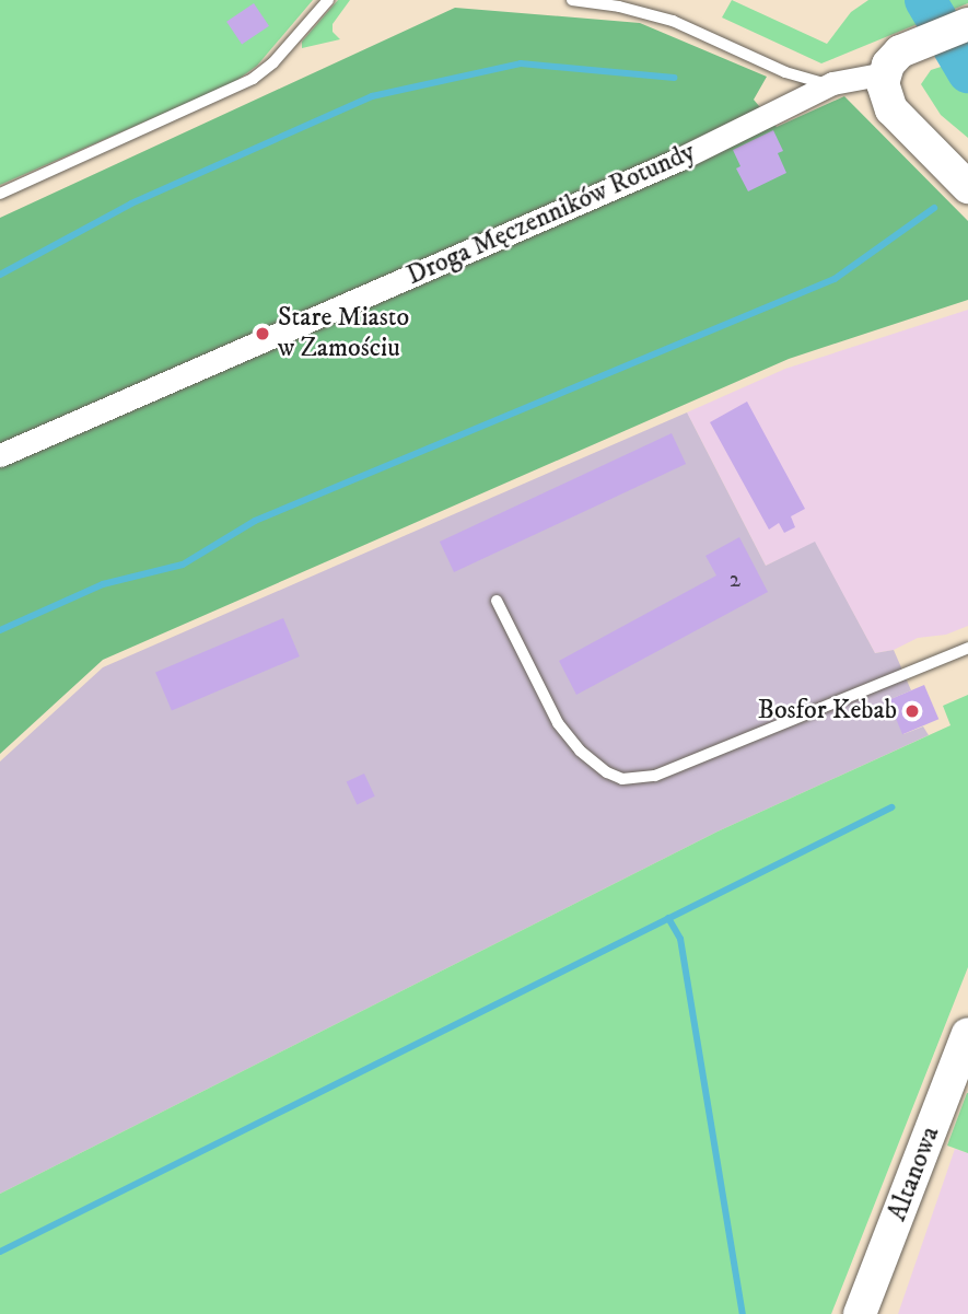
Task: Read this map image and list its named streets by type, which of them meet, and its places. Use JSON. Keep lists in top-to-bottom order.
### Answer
{
  "streets": {
    "street": ["Droga Męczenników Rotundy", "Altanowa"]
  },
  "places": ["Stare Miasto w Zamościu", "Bosfor Kebab"],
  "house_numbers": ["2"]
}
